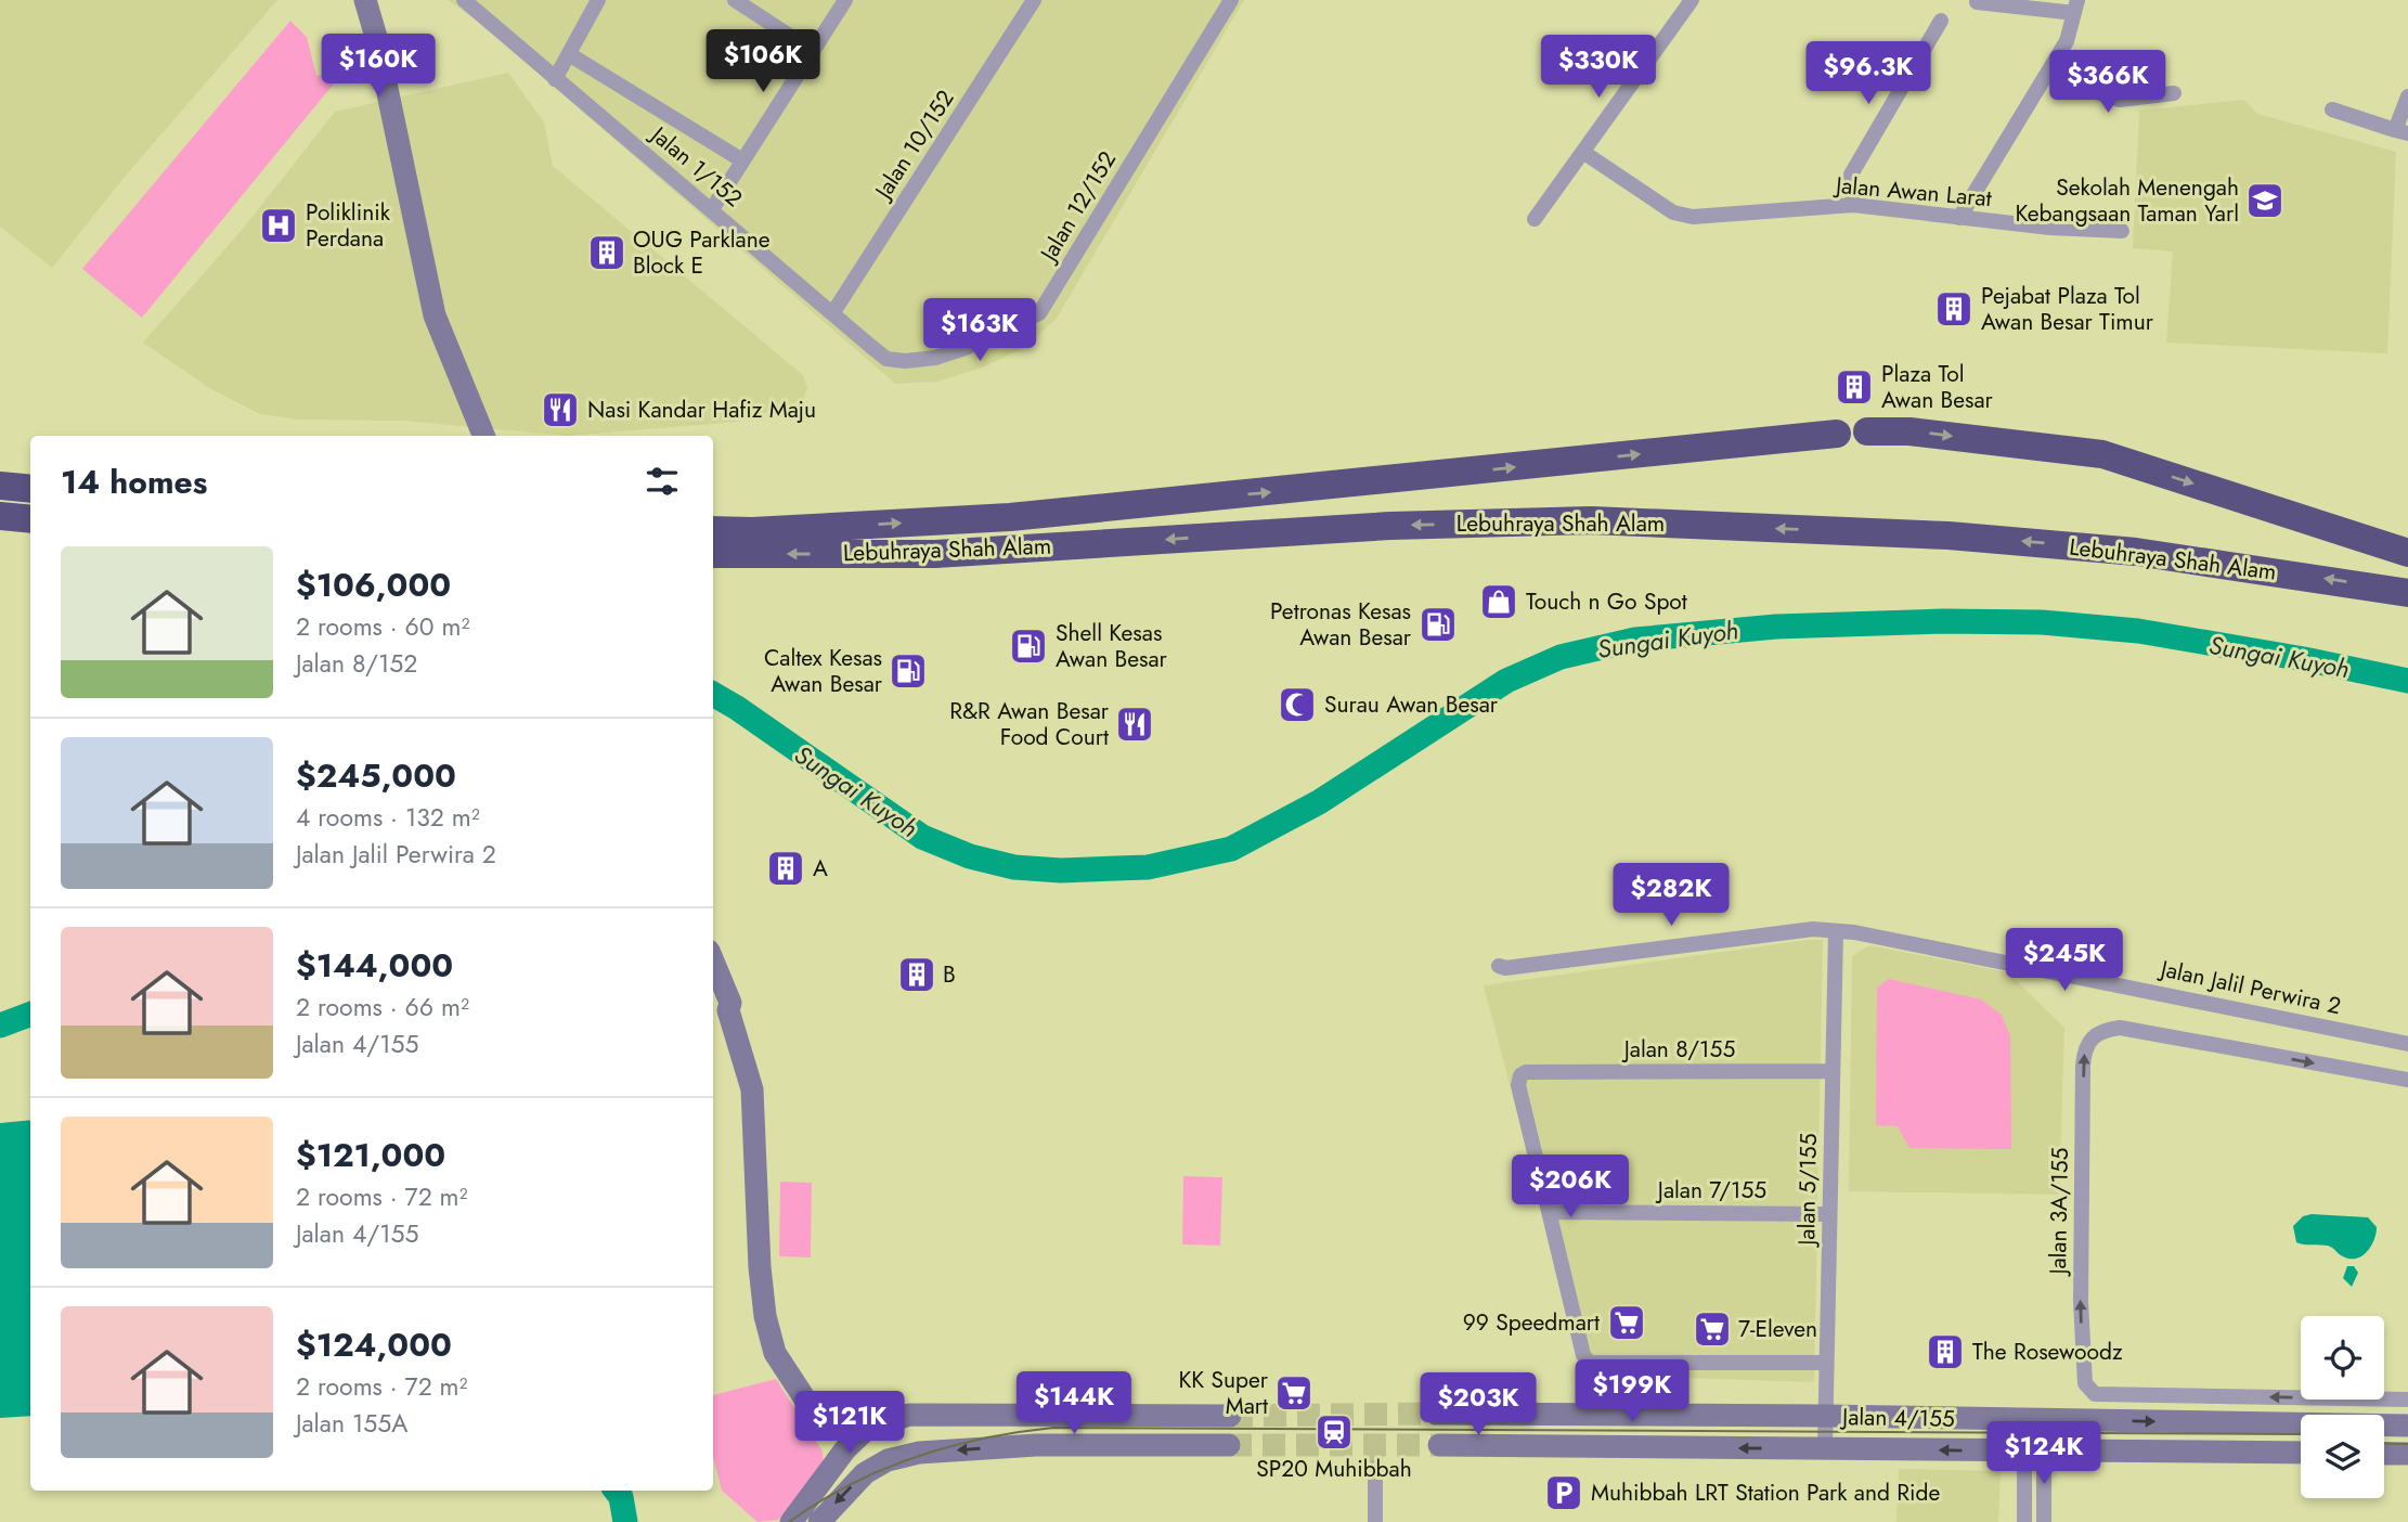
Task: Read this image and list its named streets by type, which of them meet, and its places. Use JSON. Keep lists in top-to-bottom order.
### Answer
{
  "streets": {
    "highway": ["Lebuhraya Shah Alam"],
    "street": [
      "Jalan 10/152",
      "Jalan 1/152",
      "Jalan Awan Larat",
      "Jalan 12/152",
      "Jalan Jalil Perwira 2",
      "Jalan 8/155",
      "Jalan 5/155",
      "Jalan 7/155",
      "Jalan 3A/155",
      "Jalan 4/155"
    ]
  },
  "crossings": [
    ["Jalan 10/152", "Jalan 1/152"],
    ["Jalan 1/152", "Jalan 12/152"],
    ["Jalan Jalil Perwira 2", "Jalan 5/155"],
    ["Jalan 8/155", "Jalan 5/155"],
    ["Jalan 8/155", "Jalan 7/155"],
    ["Jalan 5/155", "Jalan 7/155"],
    ["Jalan 5/155", "Jalan 4/155"]
  ],
  "water": ["Sungai Kuyoh"],
  "places": {
    "school or university": ["Sekolah Menengah Kebangsaan Taman Yarl"],
    "hospital": ["Poliklinik Perdana"],
    "building": [
      "OUG Parklane Block E",
      "Pejabat Plaza Tol Awan Besar Timur",
      "Plaza Tol Awan Besar",
      "A",
      "B",
      "The Rosewoodz"
    ],
    "restaurant": ["Nasi Kandar Hafiz Maju", "R&R Awan Besar Food Court"],
    "shop": ["Touch n Go Spot"],
    "fuel station": ["Petronas Kesas Awan Besar", "Shell Kesas Awan Besar", "Caltex Kesas Awan Besar"],
    "mosque": ["Surau Awan Besar"],
    "supermarket": ["99 Speedmart", "7-Eleven", "KK Super Mart"],
    "station": ["SP20 Muhibbah"],
    "parking": ["Muhibbah LRT Station Park and Ride"]
  },
  "page": {
    "price": [
      "$106K",
      "$160K",
      "$330K",
      "$96.3K",
      "$366K",
      "$163K",
      "$282K",
      "$245K",
      "$206K",
      "$199K",
      "$144K",
      "$203K",
      "$121K",
      "$124K"
    ],
    "heading": "14 homes",
    "list": [
      {
        "name": "$106,000",
        "note": "2 rooms · 60 m² · Jalan 8/152"
      },
      {
        "name": "$245,000",
        "note": "4 rooms · 132 m² · Jalan Jalil Perwira 2"
      },
      {
        "name": "$144,000",
        "note": "2 rooms · 66 m² · Jalan 4/155"
      },
      {
        "name": "$121,000",
        "note": "2 rooms · 72 m² · Jalan 4/155"
      },
      {
        "name": "$124,000",
        "note": "2 rooms · 72 m² · Jalan 155A"
      }
    ]
  }
}
